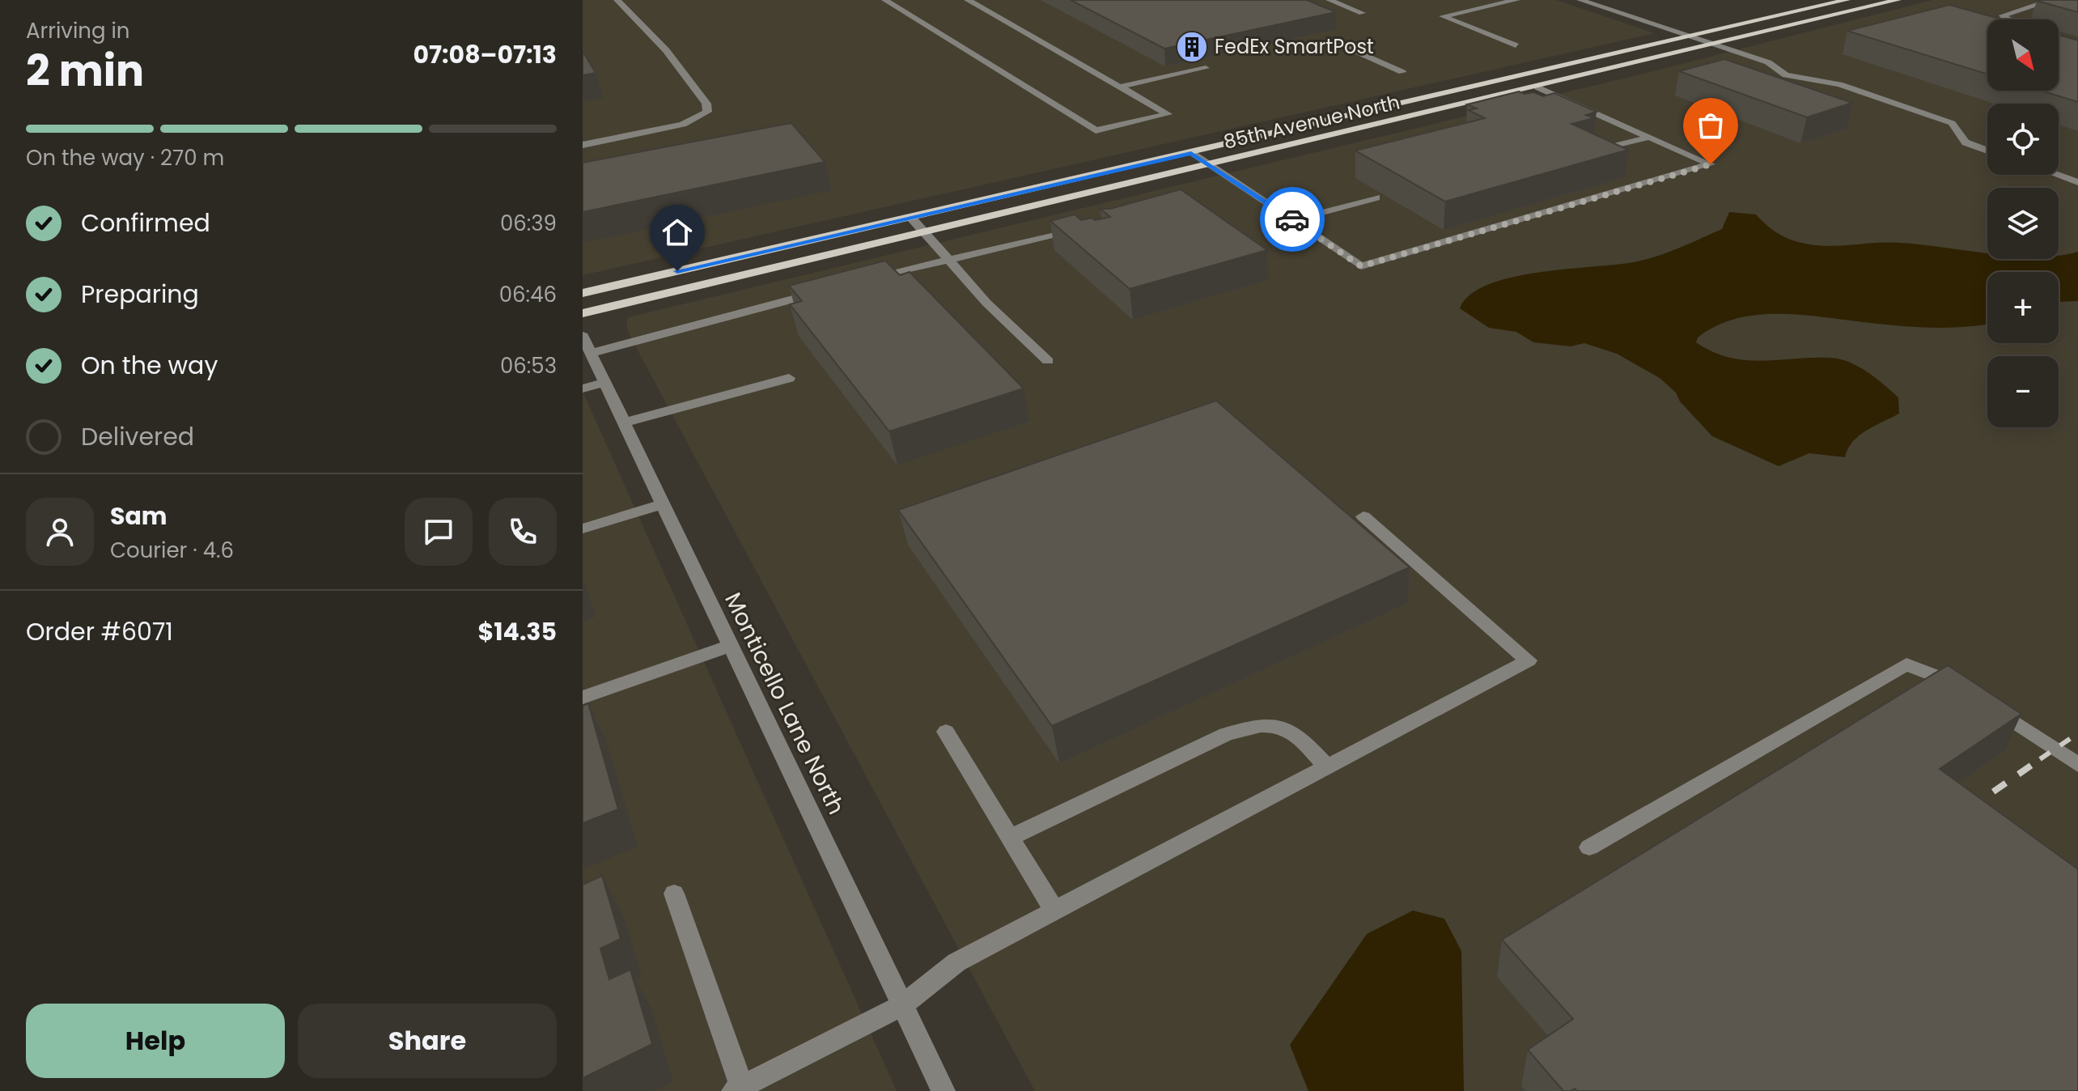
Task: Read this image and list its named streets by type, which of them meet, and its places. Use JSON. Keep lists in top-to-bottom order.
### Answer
{
  "streets": {
    "main road": ["85th Avenue North"],
    "street": ["Monticello Lane North"]
  },
  "places": {
    "building": ["FedEx SmartPost"]
  },
  "north": "bottom right",
  "page": {
    "heading": ["2 min", "Arriving in", "07:08–07:13"],
    "panel": [
      "Sam",
      "Courier · 4.6",
      "Order #6071",
      "$14.35"
    ],
    "map_buttons": ["+", "−"],
    "bar": "On the way · 270 m",
    "list": [
      ["Confirmed", "06:39"],
      ["Preparing", "06:46"],
      ["On the way", "06:53"],
      "Delivered"
    ],
    "buttons": ["Help", "Share"]
  }
}
